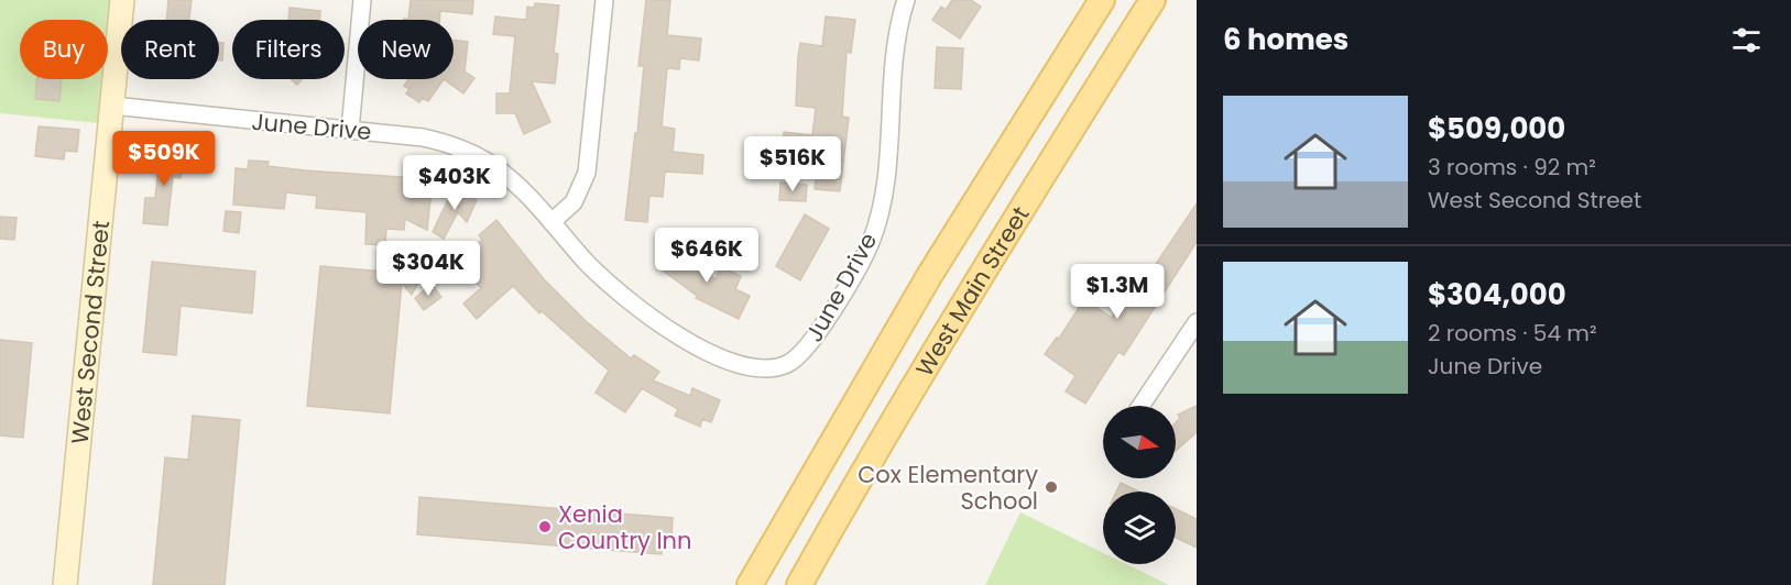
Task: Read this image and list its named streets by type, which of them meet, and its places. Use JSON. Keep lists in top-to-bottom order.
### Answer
{
  "streets": {
    "main road": ["West Main Street", "West Second Street"],
    "street": ["June Drive"]
  },
  "crossings": [
    ["June Drive", "West Second Street"]
  ],
  "places": ["Cox Elementary School", "Xenia Country Inn"],
  "north": "right",
  "page": {
    "heading": "6 homes",
    "chip": [
      "Buy",
      "Rent",
      "Filters",
      "New"
    ],
    "list": [
      {
        "name": "$509,000",
        "note": "3 rooms · 92 m² · West Second Street"
      },
      {
        "name": "$304,000",
        "note": "2 rooms · 54 m² · June Drive"
      }
    ],
    "price": [
      "$509K",
      "$516K",
      "$403K",
      "$646K",
      "$304K",
      "$1.3M"
    ]
  }
}
